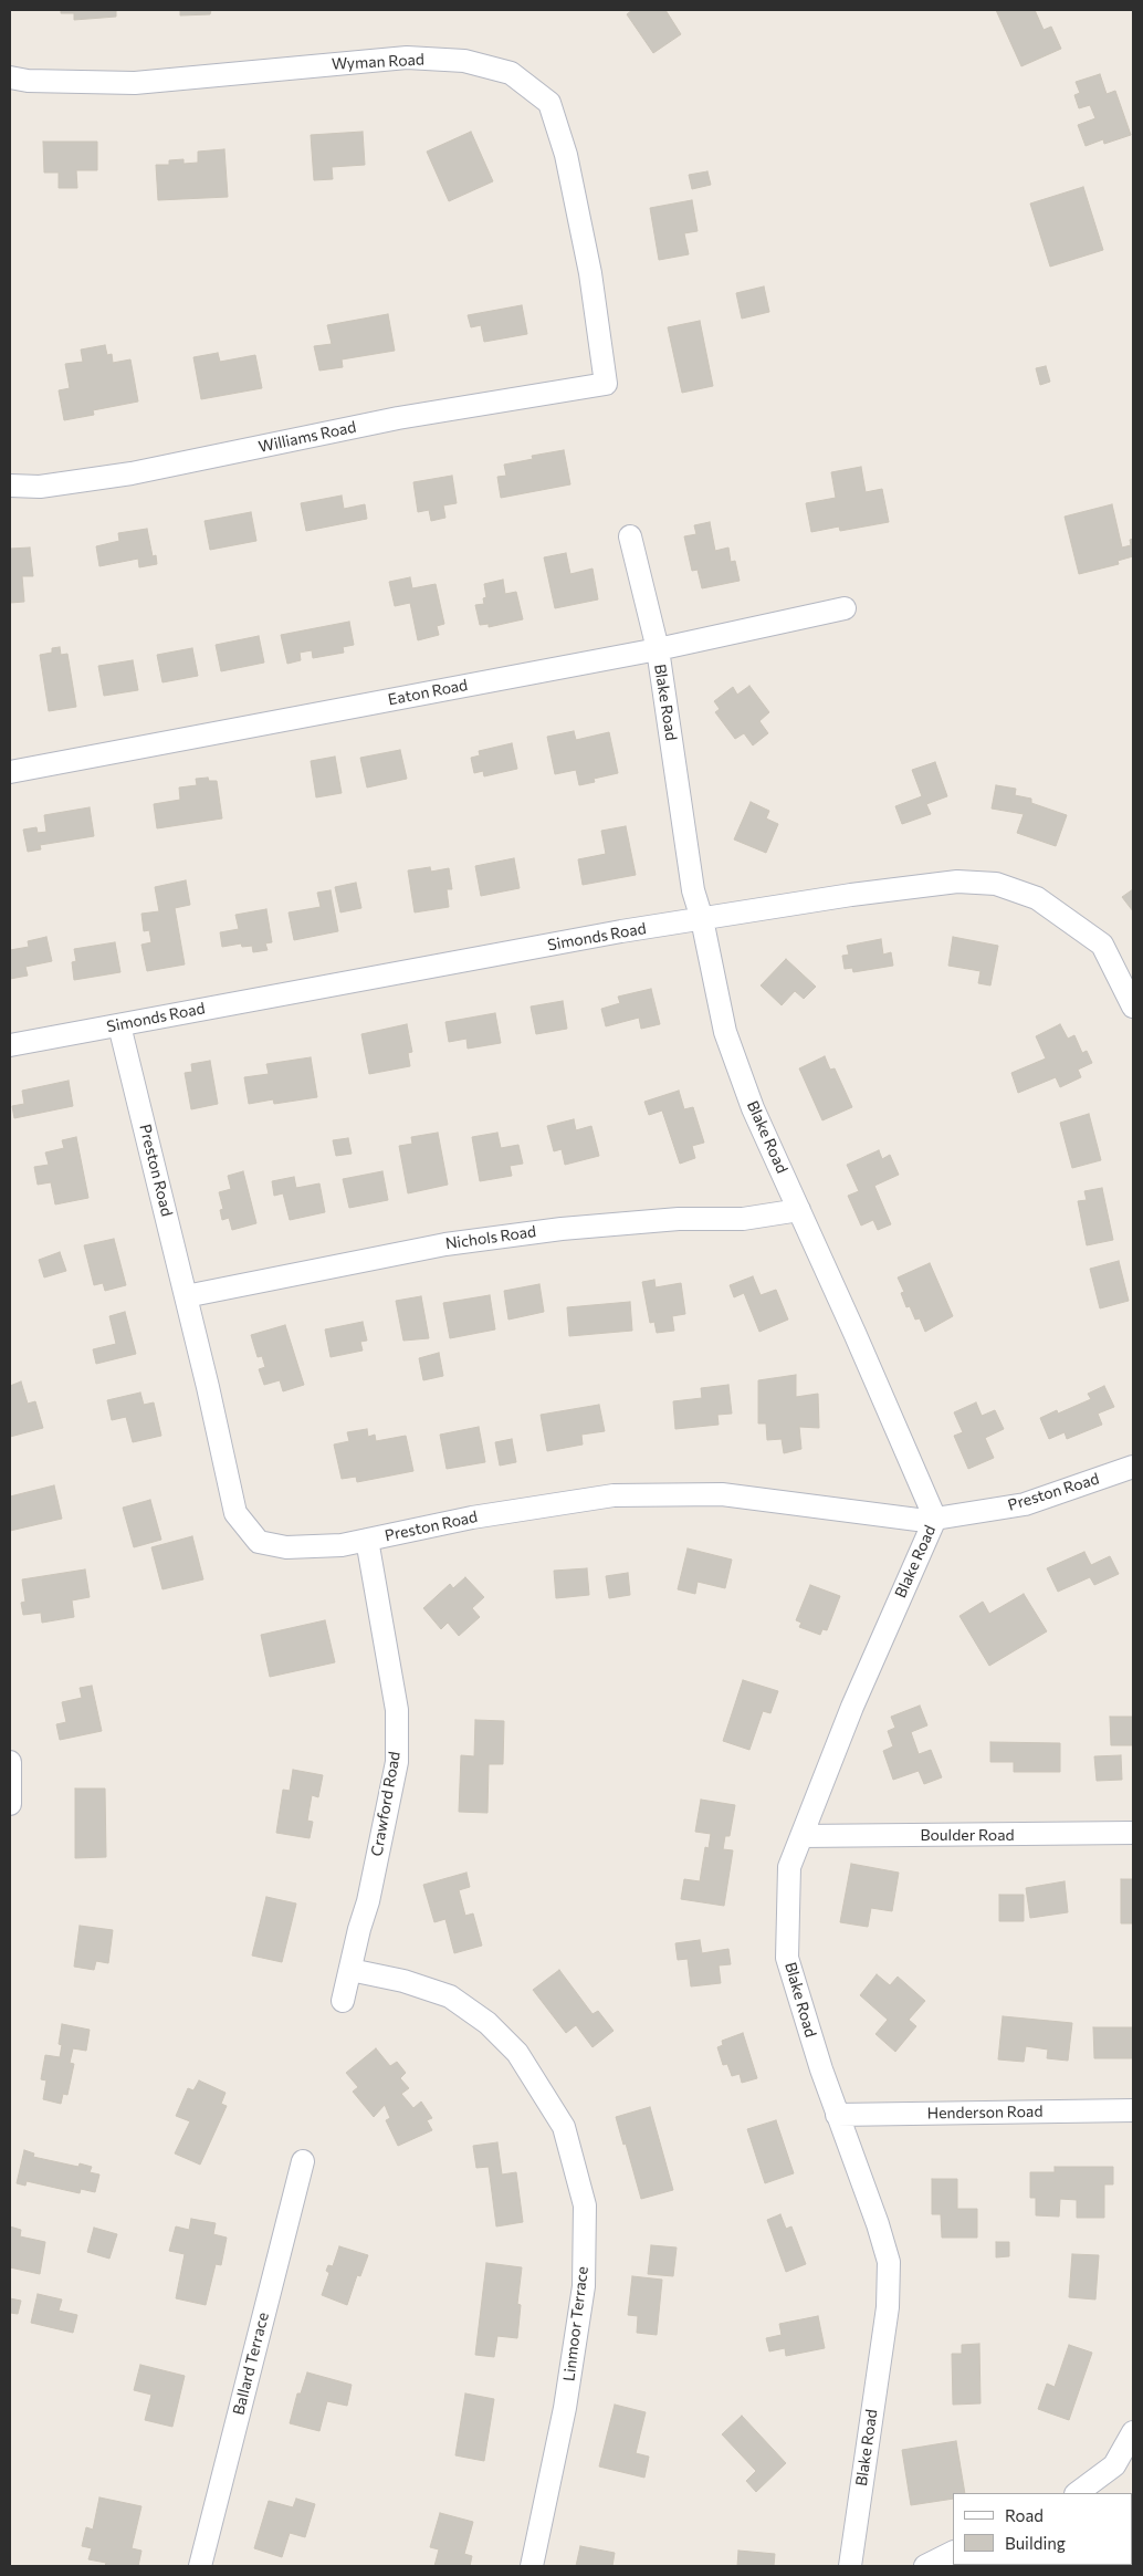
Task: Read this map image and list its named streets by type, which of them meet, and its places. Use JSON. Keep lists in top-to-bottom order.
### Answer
{
  "streets": {
    "street": [
      "Wyman Road",
      "Williams Road",
      "Eaton Road",
      "Blake Road",
      "Simonds Road",
      "Preston Road",
      "Nichols Road",
      "Crawford Road",
      "Boulder Road",
      "Henderson Road",
      "Linmoor Terrace",
      "Ballard Terrace"
    ]
  },
  "crossings": [
    ["Wyman Road", "Williams Road"],
    ["Eaton Road", "Blake Road"],
    ["Blake Road", "Simonds Road"],
    ["Blake Road", "Preston Road"],
    ["Blake Road", "Nichols Road"],
    ["Blake Road", "Boulder Road"],
    ["Blake Road", "Henderson Road"],
    ["Simonds Road", "Preston Road"],
    ["Preston Road", "Nichols Road"],
    ["Preston Road", "Crawford Road"],
    ["Crawford Road", "Linmoor Terrace"]
  ],
  "legend": ["Road", "Building"]
}
